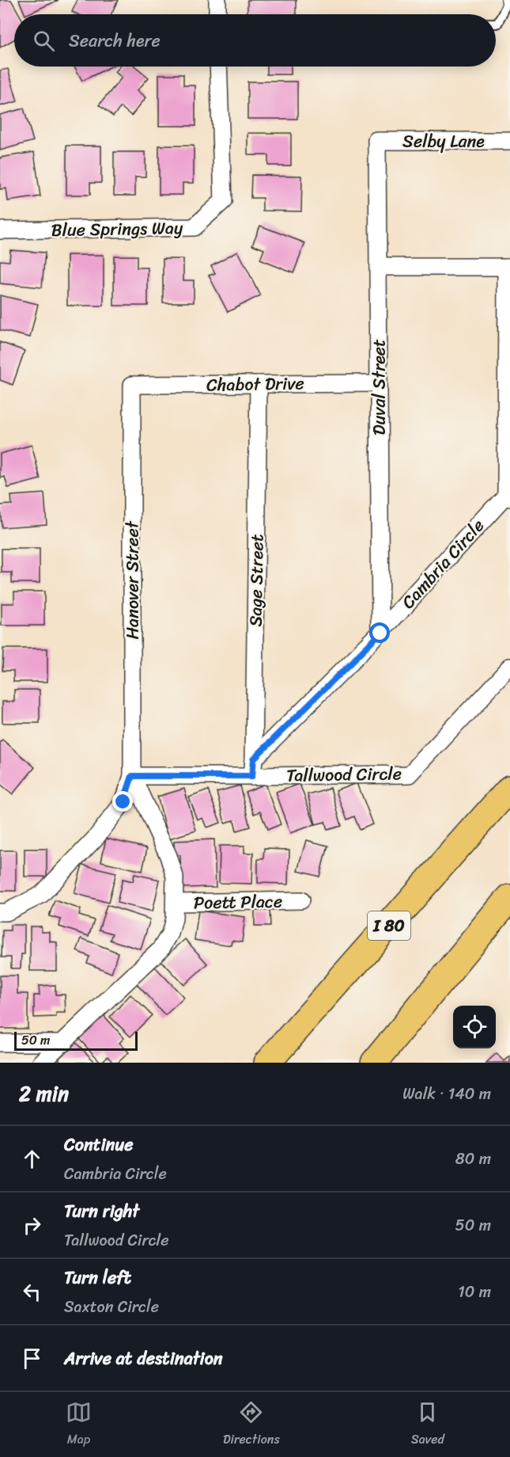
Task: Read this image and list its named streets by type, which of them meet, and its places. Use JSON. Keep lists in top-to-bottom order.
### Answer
{
  "streets": {
    "highway": ["I 80"],
    "street": [
      "Selby Lane",
      "Blue Springs Way",
      "Chabot Drive",
      "Duval Street",
      "Cambria Circle",
      "Hanover Street",
      "Sage Street",
      "Tallwood Circle",
      "Poett Place"
    ]
  },
  "crossings": [
    ["Selby Lane", "Duval Street"],
    ["Chabot Drive", "Duval Street"],
    ["Chabot Drive", "Hanover Street"],
    ["Chabot Drive", "Sage Street"],
    ["Duval Street", "Cambria Circle"],
    ["Cambria Circle", "Sage Street"],
    ["Hanover Street", "Tallwood Circle"],
    ["Sage Street", "Tallwood Circle"]
  ],
  "scale_bar": "50 m",
  "page": {
    "search": "Search here",
    "scale": "50 m",
    "heading": ["2 min", "Walk · 140 m"],
    "list": [
      ["Continue", "Cambria Circle", "80 m"],
      ["Turn right", "Tallwood Circle", "50 m"],
      ["Turn left", "Saxton Circle", "10 m"],
      "Arrive at destination"
    ],
    "nav": ["Map", "Directions", "Saved"]
  }
}
